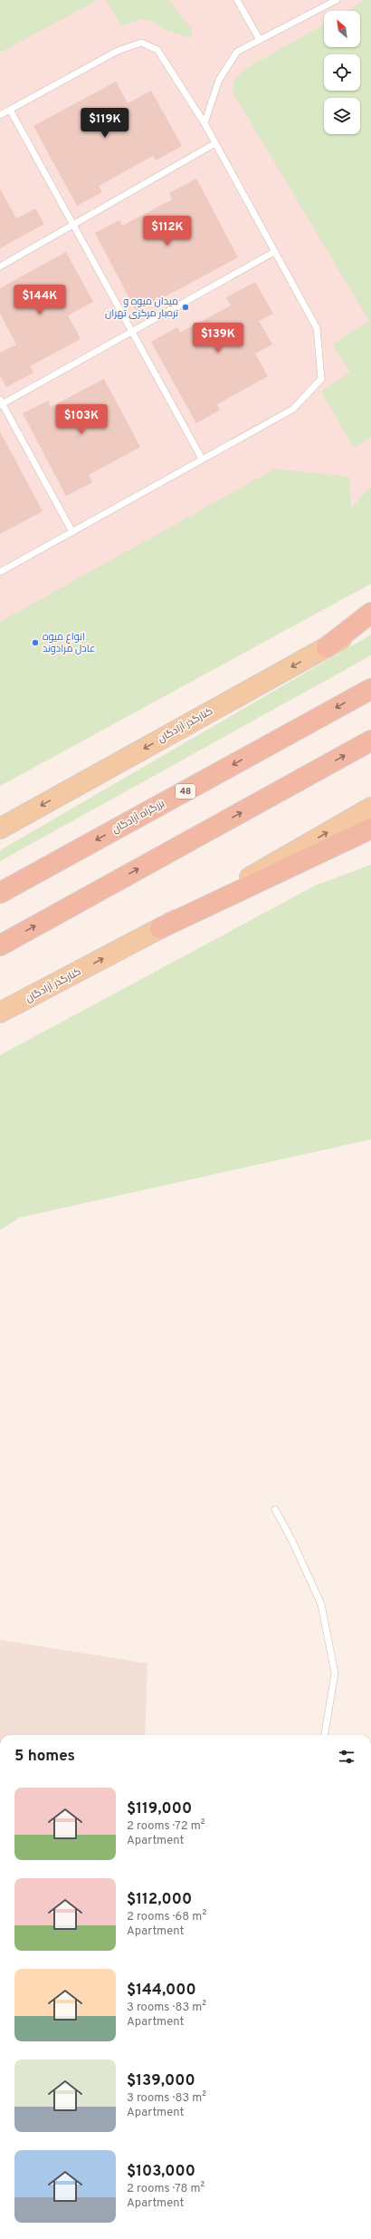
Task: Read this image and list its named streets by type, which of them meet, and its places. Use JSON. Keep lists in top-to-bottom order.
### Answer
{
  "streets": {
    "highway": ["48", "بزرگراه آزادگان"],
    "main road": ["کنارگذر آزادگان"]
  },
  "places": ["میدان میوه و تره‌بار مرکزی تهران", "انواع میوه عادل مرادوند"],
  "north": "top left",
  "page": {
    "price": [
      "$119K",
      "$112K",
      "$144K",
      "$139K",
      "$103K"
    ],
    "heading": "5 homes",
    "list": [
      {
        "name": "$119,000",
        "note": "2 rooms · 72 m² · Apartment"
      },
      {
        "name": "$112,000",
        "note": "2 rooms · 68 m² · Apartment"
      },
      {
        "name": "$144,000",
        "note": "3 rooms · 83 m² · Apartment"
      },
      {
        "name": "$139,000",
        "note": "3 rooms · 83 m² · Apartment"
      },
      {
        "name": "$103,000",
        "note": "2 rooms · 78 m² · Apartment"
      }
    ]
  }
}
